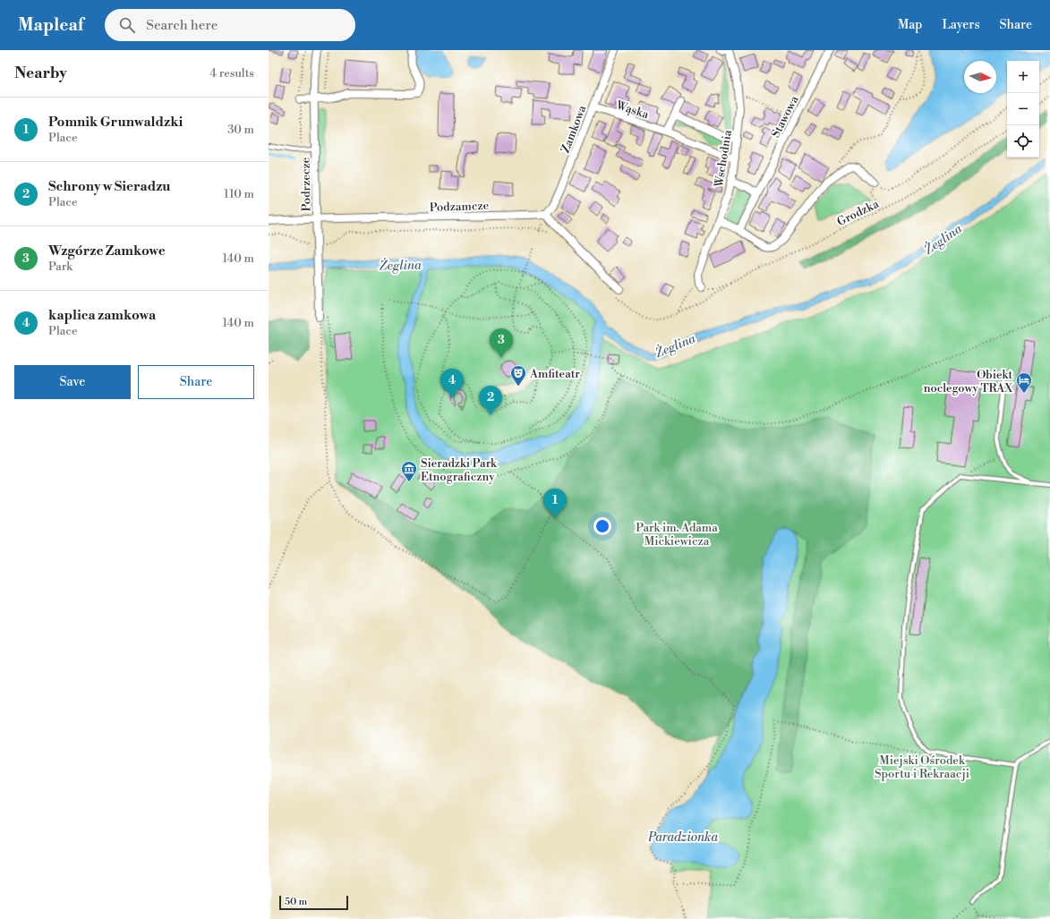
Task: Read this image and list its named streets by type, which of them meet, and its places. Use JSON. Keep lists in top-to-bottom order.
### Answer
{
  "streets": {
    "street": [
      "Wąska",
      "Stawowa",
      "Zamkowa",
      "Wschodnia",
      "Podrzecze",
      "Podzamcze"
    ],
    "path": ["Grodzka"]
  },
  "crossings": [
    ["Wąska", "Zamkowa"],
    ["Wąska", "Wschodnia"],
    ["Zamkowa", "Podzamcze"],
    ["Podrzecze", "Podzamcze"]
  ],
  "water": ["Żeglina", "Paradzionka"],
  "parks": ["Park im. Adama Mickiewicza", "Miejski Ośrodek Sportu i Rekraacji"],
  "places": {
    "theatre": ["Amfiteatr"],
    "hotel": ["Obiekt noclegowy TRAX"],
    "museum": ["Sieradzki Park Etnograficzny"]
  },
  "scale_bar": "50 m",
  "north": "right",
  "page": {
    "header": "Mapleaf",
    "search": "Search here",
    "nav": ["Map", "Layers", "Share"],
    "heading": ["Nearby", "4 results"],
    "map_buttons": ["+", "−"],
    "list": [
      {
        "mark": "1",
        "name": "Pomnik Grunwaldzki",
        "note": "Place",
        "value": "30 m"
      },
      {
        "mark": "2",
        "name": "Schrony w Sieradzu",
        "note": "Place",
        "value": "110 m"
      },
      {
        "mark": "3",
        "name": "Wzgórze Zamkowe",
        "note": "Park",
        "value": "140 m"
      },
      {
        "mark": "4",
        "name": "kaplica zamkowa",
        "note": "Place",
        "value": "140 m"
      }
    ],
    "pins": [
      "3",
      "4",
      "2",
      "1"
    ],
    "buttons": ["Save", "Share"],
    "scale": "50 m"
  }
}
